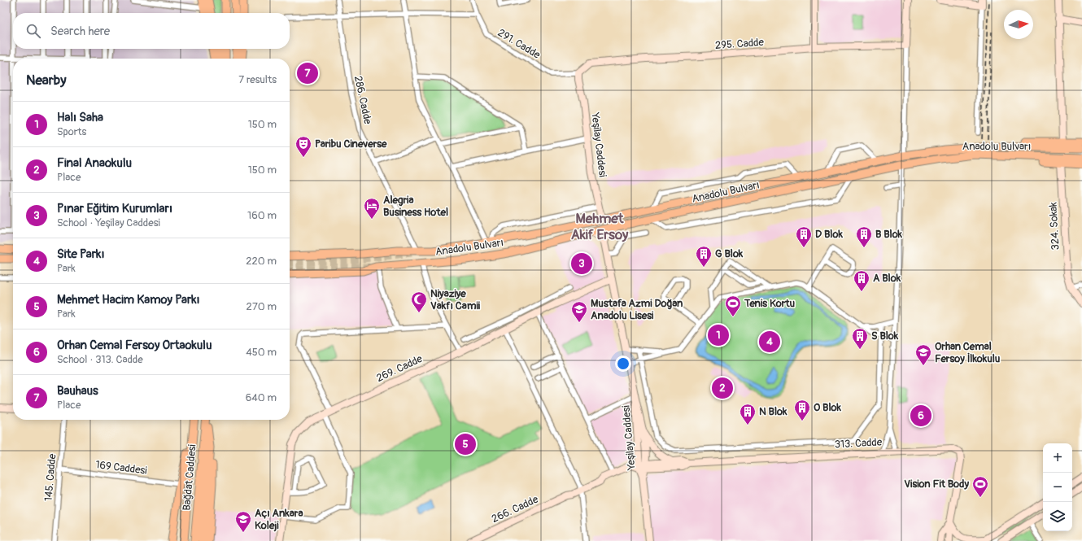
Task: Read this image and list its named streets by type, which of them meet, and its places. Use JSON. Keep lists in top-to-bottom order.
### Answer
{
  "streets": {
    "main road": ["Anadolu Bulvarı", "Bağdat Caddesi"],
    "street": [
      "291. Cadde",
      "295. Cadde",
      "286. Cadde",
      "Yeşilay Caddesi",
      "324. Sokak",
      "269. Cadde",
      "313. Cadde",
      "169 Caddesi",
      "145. Cadde",
      "266. Cadde"
    ]
  },
  "crossings": [
    ["291. Cadde", "295. Cadde"],
    ["291. Cadde", "Yeşilay Caddesi"],
    ["295. Cadde", "Yeşilay Caddesi"],
    ["286. Cadde", "Anadolu Bulvarı"],
    ["Yeşilay Caddesi", "Anadolu Bulvarı"],
    ["Yeşilay Caddesi", "269. Cadde"],
    ["Yeşilay Caddesi", "313. Cadde"],
    ["Yeşilay Caddesi", "266. Cadde"],
    ["313. Cadde", "266. Cadde"],
    ["169 Caddesi", "145. Cadde"]
  ],
  "districts": ["Mehmet Akif Ersoy"],
  "places": {
    "theatre": ["Paribu Cineverse"],
    "hotel": ["Alegria Business Hotel"],
    "building": [
      "D Blok",
      "B Blok",
      "G Blok",
      "A Blok",
      "S Blok",
      "O Blok",
      "N Blok"
    ],
    "mosque": ["Niyaziye Vakfı Camii"],
    "sports": ["Tenis Kortu", "Vision Fit Body"],
    "school or university": ["Mustafa Azmi Doğan Anadolu Lisesi", "Orhan Cemal Fersoy İlkokulu", "Açı Ankara Koleji"]
  },
  "north": "right",
  "page": {
    "search": "Search here",
    "heading": ["Nearby", "7 results"],
    "pins": [
      "7",
      "3",
      "1",
      "4",
      "2",
      "6",
      "5"
    ],
    "list": [
      {
        "mark": "1",
        "name": "Halı Saha",
        "note": "Sports",
        "value": "150 m"
      },
      {
        "mark": "2",
        "name": "Final Anaokulu",
        "note": "Place",
        "value": "150 m"
      },
      {
        "mark": "3",
        "name": "Pınar Eğitim Kurumları",
        "note": "School · Yeşilay Caddesi",
        "value": "160 m"
      },
      {
        "mark": "4",
        "name": "Site Parkı",
        "note": "Park",
        "value": "220 m"
      },
      {
        "mark": "5",
        "name": "Mehmet Hacim Kamoy Parkı",
        "note": "Park",
        "value": "270 m"
      },
      {
        "mark": "6",
        "name": "Orhan Cemal Fersoy Ortaokulu",
        "note": "School · 313. Cadde",
        "value": "450 m"
      },
      {
        "mark": "7",
        "name": "Bauhaus",
        "note": "Place",
        "value": "640 m"
      }
    ],
    "map_buttons": ["+", "−"]
  }
}
